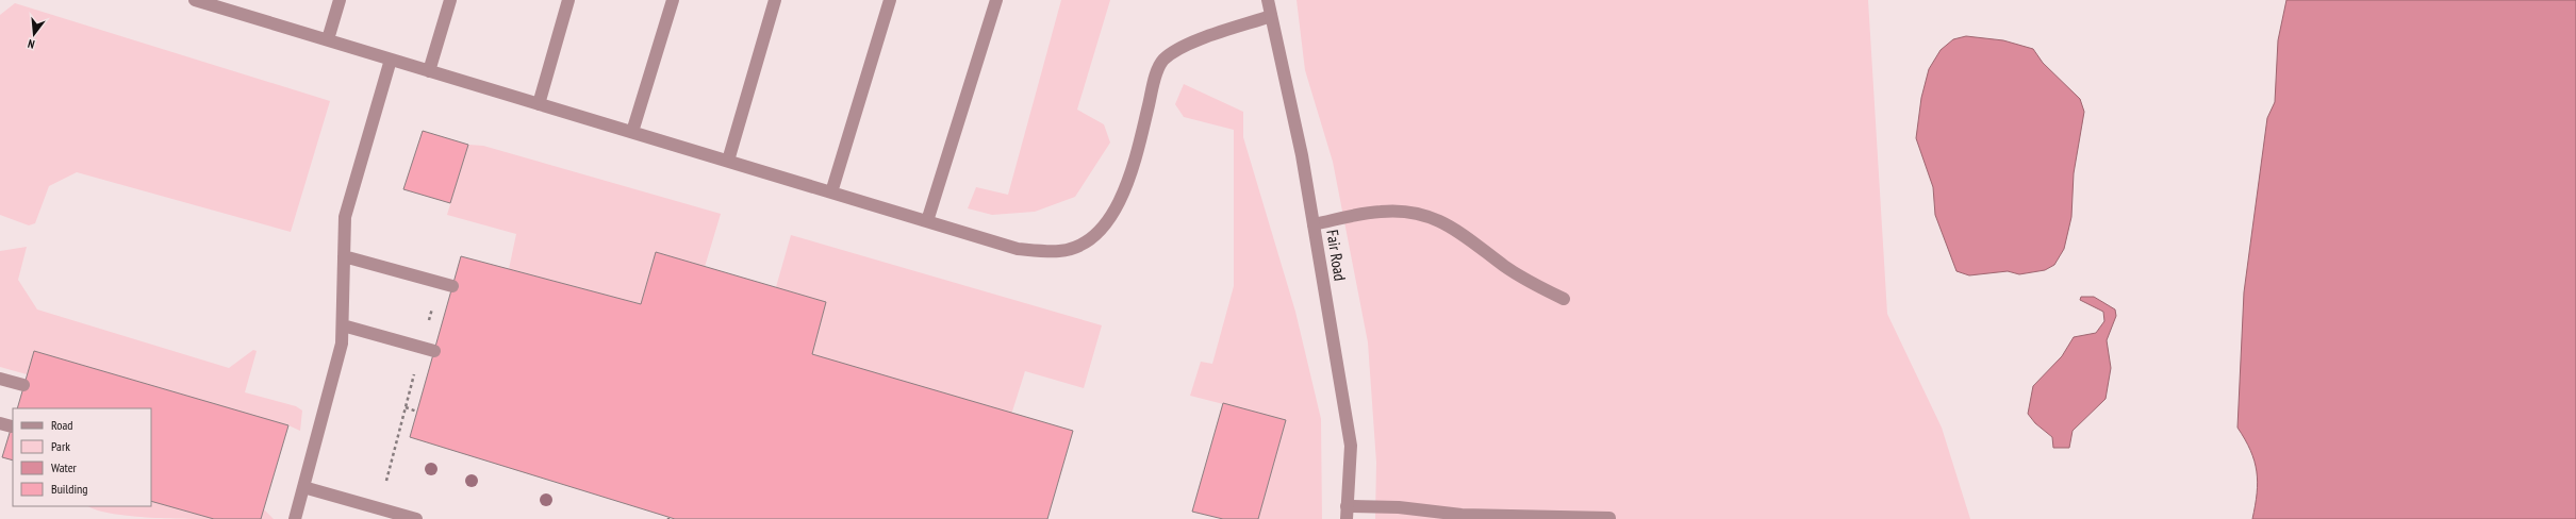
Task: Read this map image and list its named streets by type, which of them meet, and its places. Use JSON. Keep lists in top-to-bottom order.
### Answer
{
  "streets": {
    "street": ["Fair Road"]
  },
  "legend": [
    "Road",
    "Park",
    "Water",
    "Building"
  ],
  "north": "bottom"
}
